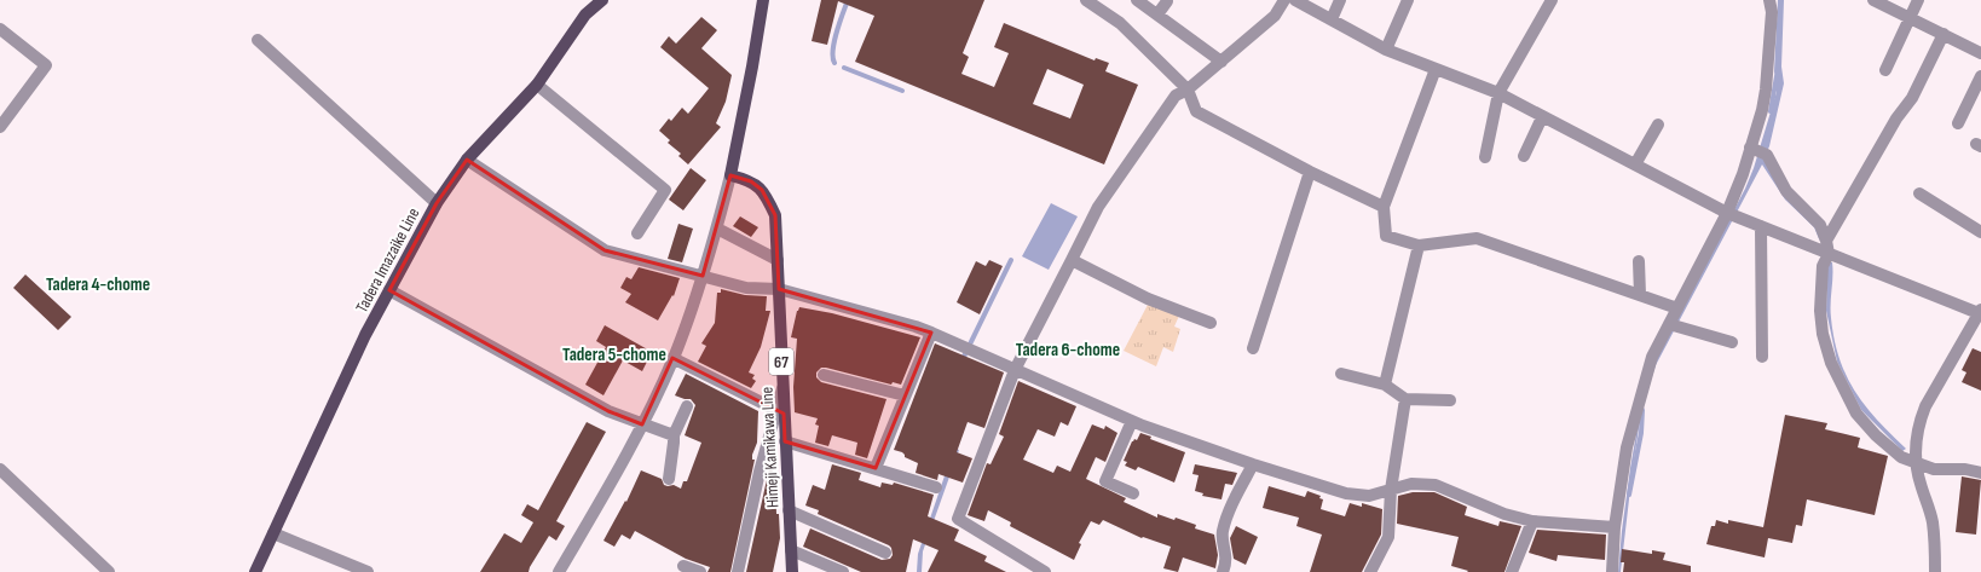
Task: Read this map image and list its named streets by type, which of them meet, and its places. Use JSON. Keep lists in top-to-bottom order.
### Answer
{
  "streets": {
    "main road": ["Tadera Imazaike Line", "67", "Himeji Kamikawa Line"]
  },
  "districts": ["Tadera 4-chome", "Tadera 6-chome", "Tadera 5-chome"]
}
